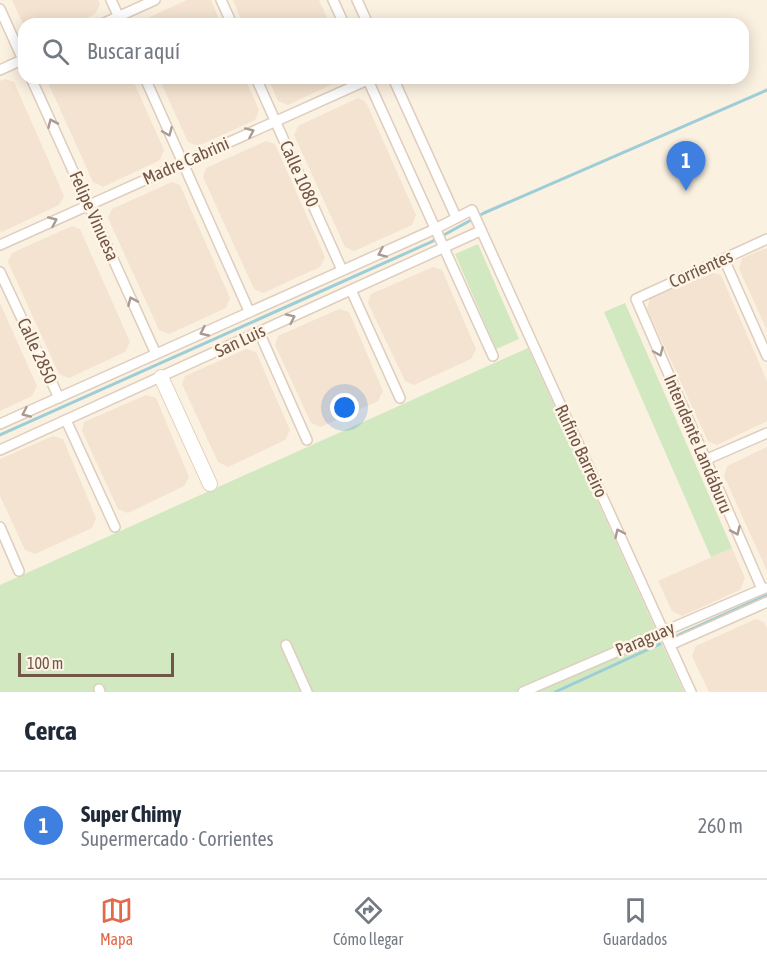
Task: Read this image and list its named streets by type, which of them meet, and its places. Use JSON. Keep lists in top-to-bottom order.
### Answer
{
  "streets": {
    "street": [
      "Madre Cabrini",
      "Calle 1080",
      "Felipe Vinuesa",
      "Corrientes",
      "San Luis",
      "Calle 2850",
      "Intendente Landáburu",
      "Rufino Barreiro",
      "Paraguay"
    ]
  },
  "crossings": [
    ["Madre Cabrini", "Calle 1080"],
    ["Madre Cabrini", "Felipe Vinuesa"],
    ["Calle 1080", "San Luis"],
    ["Felipe Vinuesa", "San Luis"],
    ["Corrientes", "Intendente Landáburu"],
    ["San Luis", "Calle 2850"],
    ["San Luis", "Rufino Barreiro"],
    ["Intendente Landáburu", "Paraguay"],
    ["Rufino Barreiro", "Paraguay"]
  ],
  "one_way": [
    "Madre Cabrini",
    "Felipe Vinuesa",
    "Intendente Landáburu",
    "Rufino Barreiro"
  ],
  "scale_bar": "100 m",
  "page": {
    "search": "Buscar aquí",
    "pins": "1",
    "scale": "100 m",
    "heading": "Cerca",
    "list": [
      {
        "mark": "1",
        "name": "Super Chimy",
        "note": "Supermercado · Corrientes",
        "value": "260 m"
      }
    ],
    "nav": ["Mapa", "Cómo llegar", "Guardados"]
  }
}
